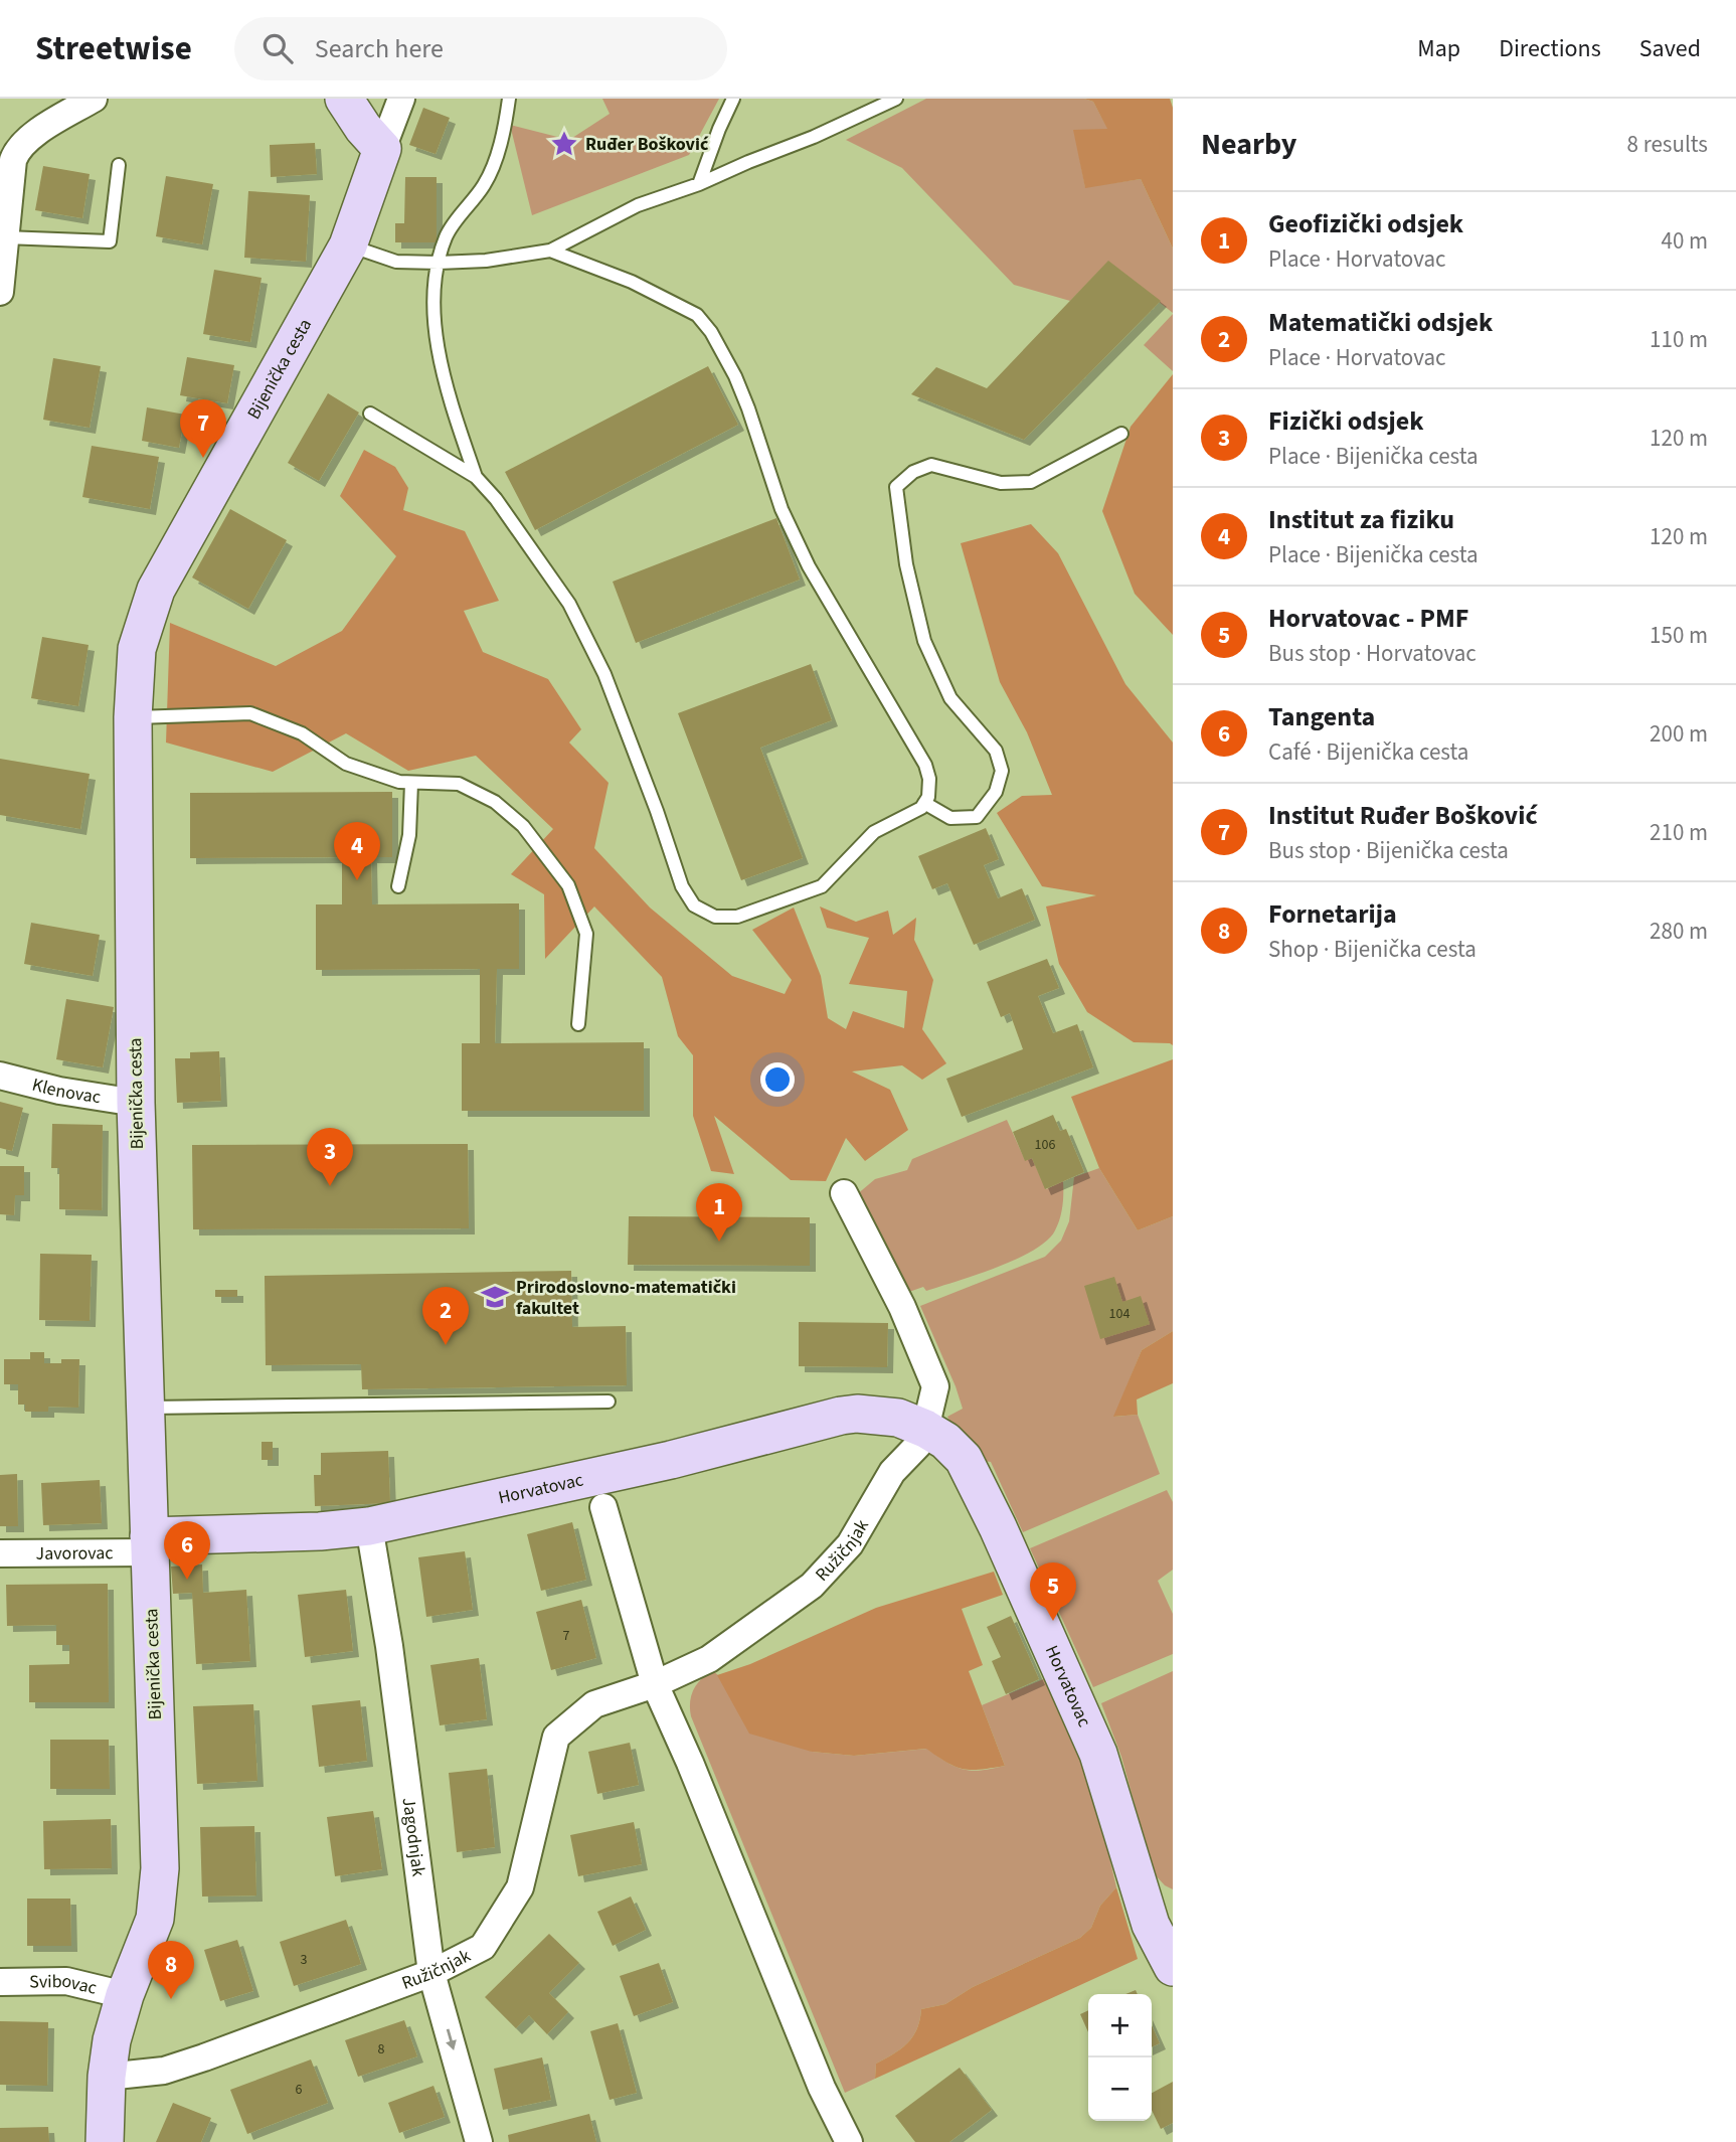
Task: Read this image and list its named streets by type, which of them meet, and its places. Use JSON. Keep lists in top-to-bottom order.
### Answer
{
  "streets": {
    "main road": ["Bijenička cesta", "Horvatovac"],
    "street": [
      "Klenovac",
      "Ružičnjak",
      "Javorovac",
      "Jagodnjak",
      "Svibovac"
    ]
  },
  "crossings": [
    ["Bijenička cesta", "Klenovac"],
    ["Bijenička cesta", "Horvatovac"],
    ["Bijenička cesta", "Ružičnjak"],
    ["Bijenička cesta", "Javorovac"],
    ["Bijenička cesta", "Svibovac"],
    ["Horvatovac", "Ružičnjak"],
    ["Horvatovac", "Javorovac"],
    ["Horvatovac", "Jagodnjak"],
    ["Ružičnjak", "Jagodnjak"]
  ],
  "places": {
    "place": ["Ruđer Bošković"],
    "school or university": ["Prirodoslovno-matematički fakultet"]
  },
  "house_numbers": [
    "106",
    "104",
    "7",
    "3",
    "8",
    "6"
  ],
  "page": {
    "header": "Streetwise",
    "search": "Search here",
    "nav": ["Map", "Directions", "Saved"],
    "heading": ["Nearby", "8 results"],
    "list": [
      {
        "mark": "1",
        "name": "Geofizički odsjek",
        "note": "Place · Horvatovac",
        "value": "40 m"
      },
      {
        "mark": "2",
        "name": "Matematički odsjek",
        "note": "Place · Horvatovac",
        "value": "110 m"
      },
      {
        "mark": "3",
        "name": "Fizički odsjek",
        "note": "Place · Bijenička cesta",
        "value": "120 m"
      },
      {
        "mark": "4",
        "name": "Institut za fiziku",
        "note": "Place · Bijenička cesta",
        "value": "120 m"
      },
      {
        "mark": "5",
        "name": "Horvatovac - PMF",
        "note": "Bus stop · Horvatovac",
        "value": "150 m"
      },
      {
        "mark": "6",
        "name": "Tangenta",
        "note": "Café · Bijenička cesta",
        "value": "200 m"
      },
      {
        "mark": "7",
        "name": "Institut Ruđer Bošković",
        "note": "Bus stop · Bijenička cesta",
        "value": "210 m"
      },
      {
        "mark": "8",
        "name": "Fornetarija",
        "note": "Shop · Bijenička cesta",
        "value": "280 m"
      }
    ],
    "pins": [
      "7",
      "4",
      "3",
      "1",
      "2",
      "6",
      "5",
      "8"
    ],
    "map_buttons": ["+", "−"]
  }
}
